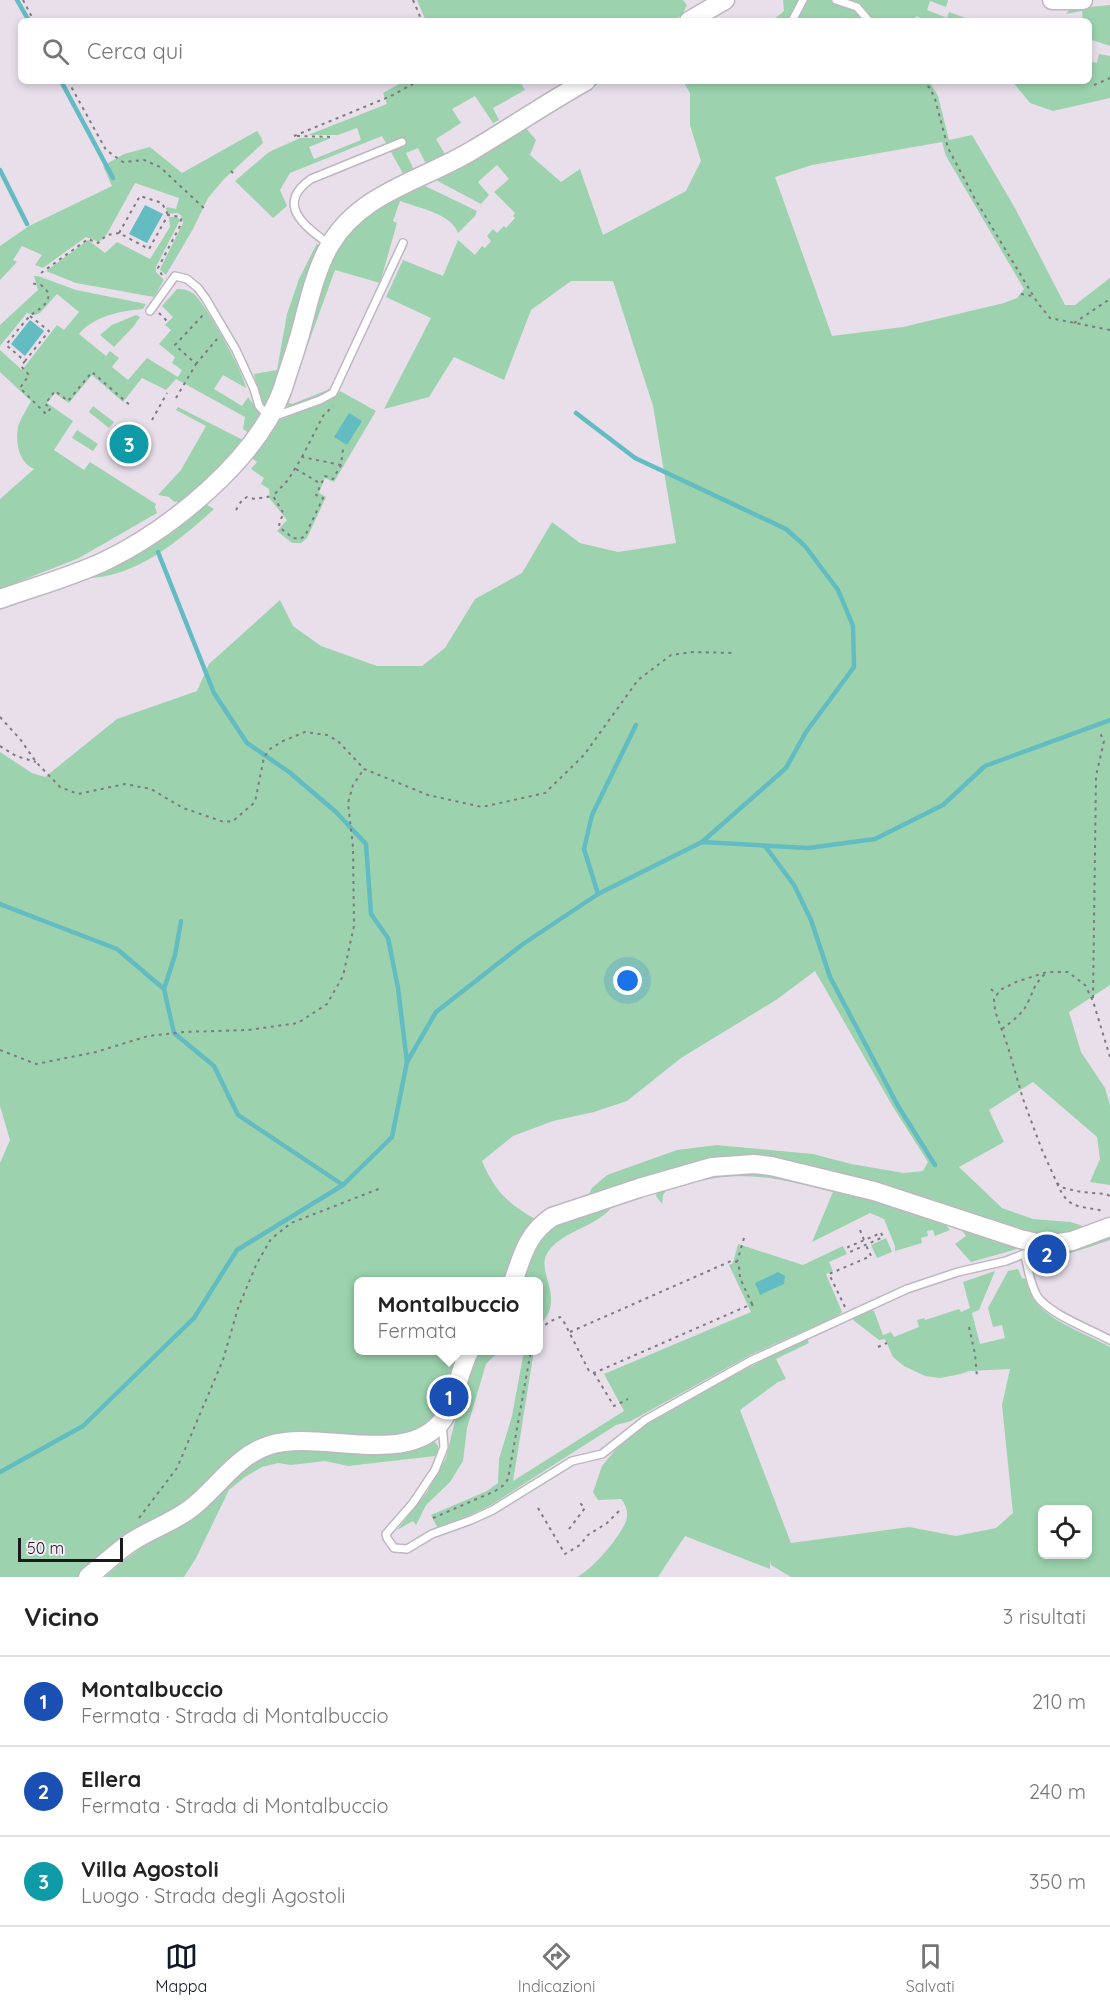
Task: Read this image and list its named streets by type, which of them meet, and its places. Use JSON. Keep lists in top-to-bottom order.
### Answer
{
  "scale_bar": "50 m",
  "page": {
    "search": "Cerca qui",
    "pins": ["3", "2", "1"],
    "popup": ["Montalbuccio", "Fermata"],
    "scale": "50 m",
    "heading": ["Vicino", "3 risultati"],
    "list": [
      {
        "mark": "1",
        "name": "Montalbuccio",
        "note": "Fermata · Strada di Montalbuccio",
        "value": "210 m"
      },
      {
        "mark": "2",
        "name": "Ellera",
        "note": "Fermata · Strada di Montalbuccio",
        "value": "240 m"
      },
      {
        "mark": "3",
        "name": "Villa Agostoli",
        "note": "Luogo · Strada degli Agostoli",
        "value": "350 m"
      }
    ],
    "nav": ["Mappa", "Indicazioni", "Salvati"]
  }
}
